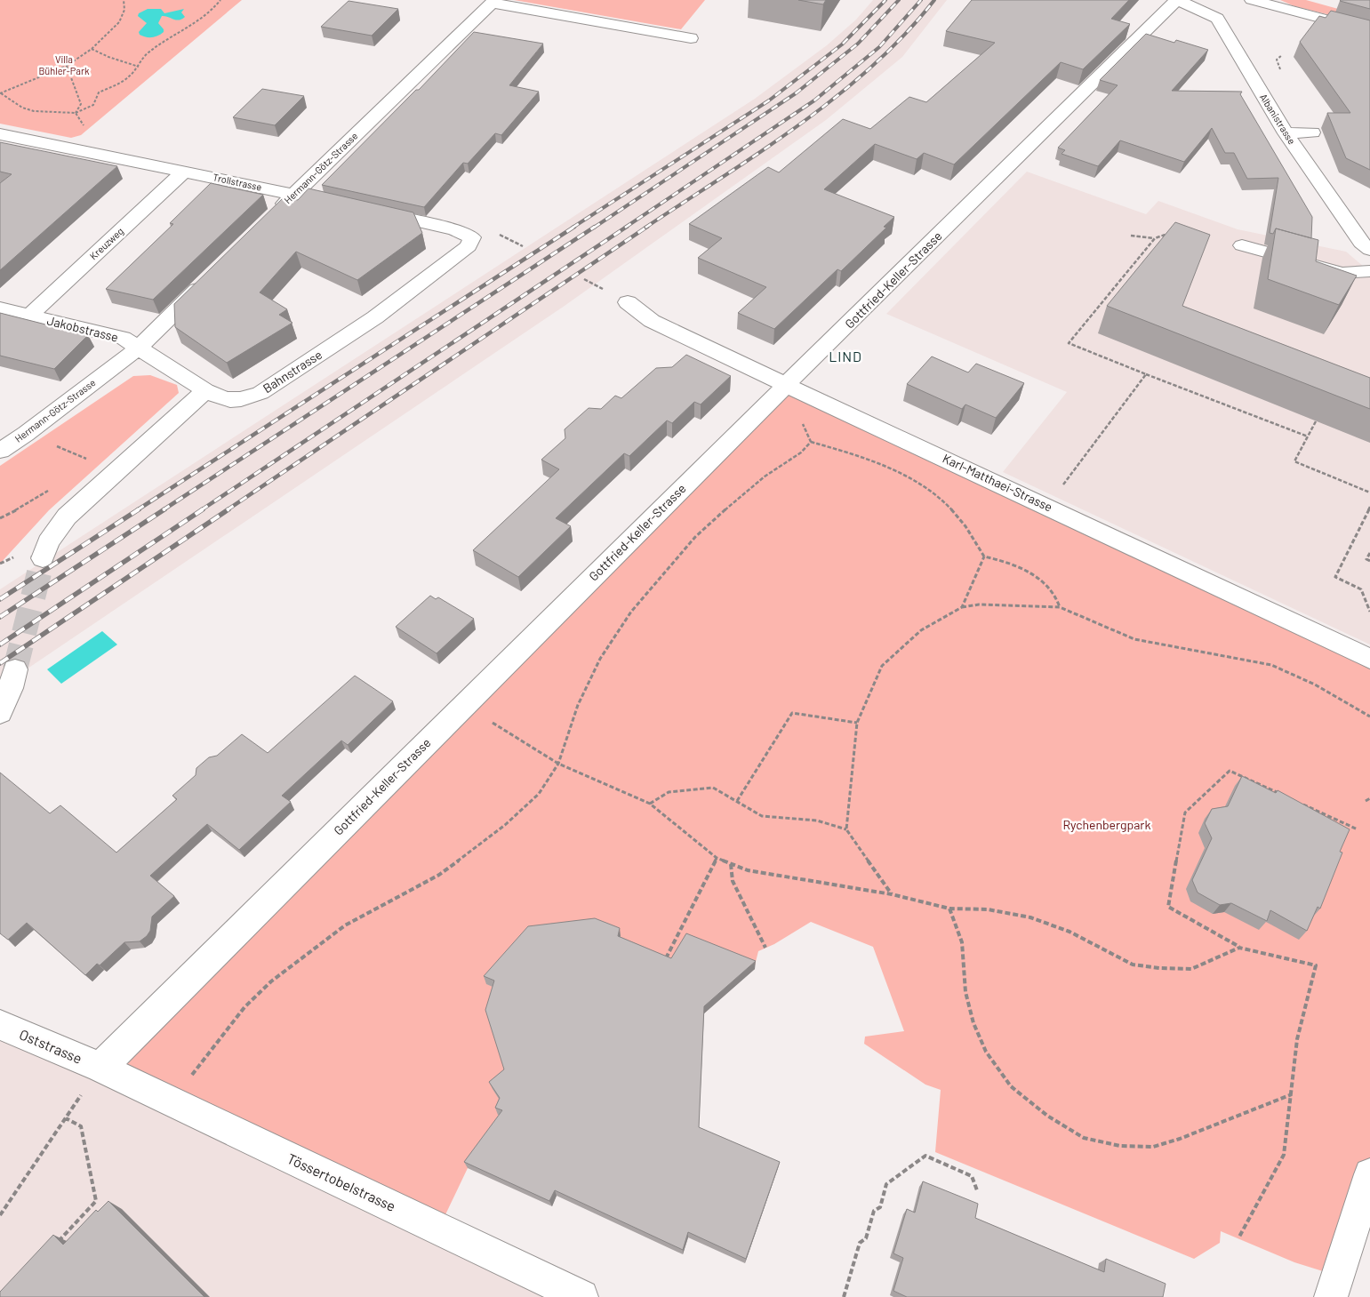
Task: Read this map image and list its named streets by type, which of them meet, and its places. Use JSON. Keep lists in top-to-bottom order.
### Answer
{
  "streets": {
    "street": [
      "Albanistrasse",
      "Hermann-Götz-Strasse",
      "Trollstrasse",
      "Kreuzweg",
      "Gottfried-Keller-Strasse",
      "Jakobstrasse",
      "Bahnstrasse",
      "Karl-Matthaei-Strasse",
      "Oststrasse",
      "Tössertobelstrasse"
    ]
  },
  "crossings": [
    ["Albanistrasse", "Gottfried-Keller-Strasse"],
    ["Hermann-Götz-Strasse", "Trollstrasse"],
    ["Hermann-Götz-Strasse", "Jakobstrasse"],
    ["Trollstrasse", "Kreuzweg"],
    ["Trollstrasse", "Bahnstrasse"],
    ["Kreuzweg", "Jakobstrasse"],
    ["Gottfried-Keller-Strasse", "Karl-Matthaei-Strasse"],
    ["Gottfried-Keller-Strasse", "Oststrasse"],
    ["Gottfried-Keller-Strasse", "Tössertobelstrasse"],
    ["Jakobstrasse", "Bahnstrasse"],
    ["Oststrasse", "Tössertobelstrasse"]
  ],
  "districts": ["LIND"],
  "parks": ["Villa Bühler-Park", "Rychenbergpark"]
}
